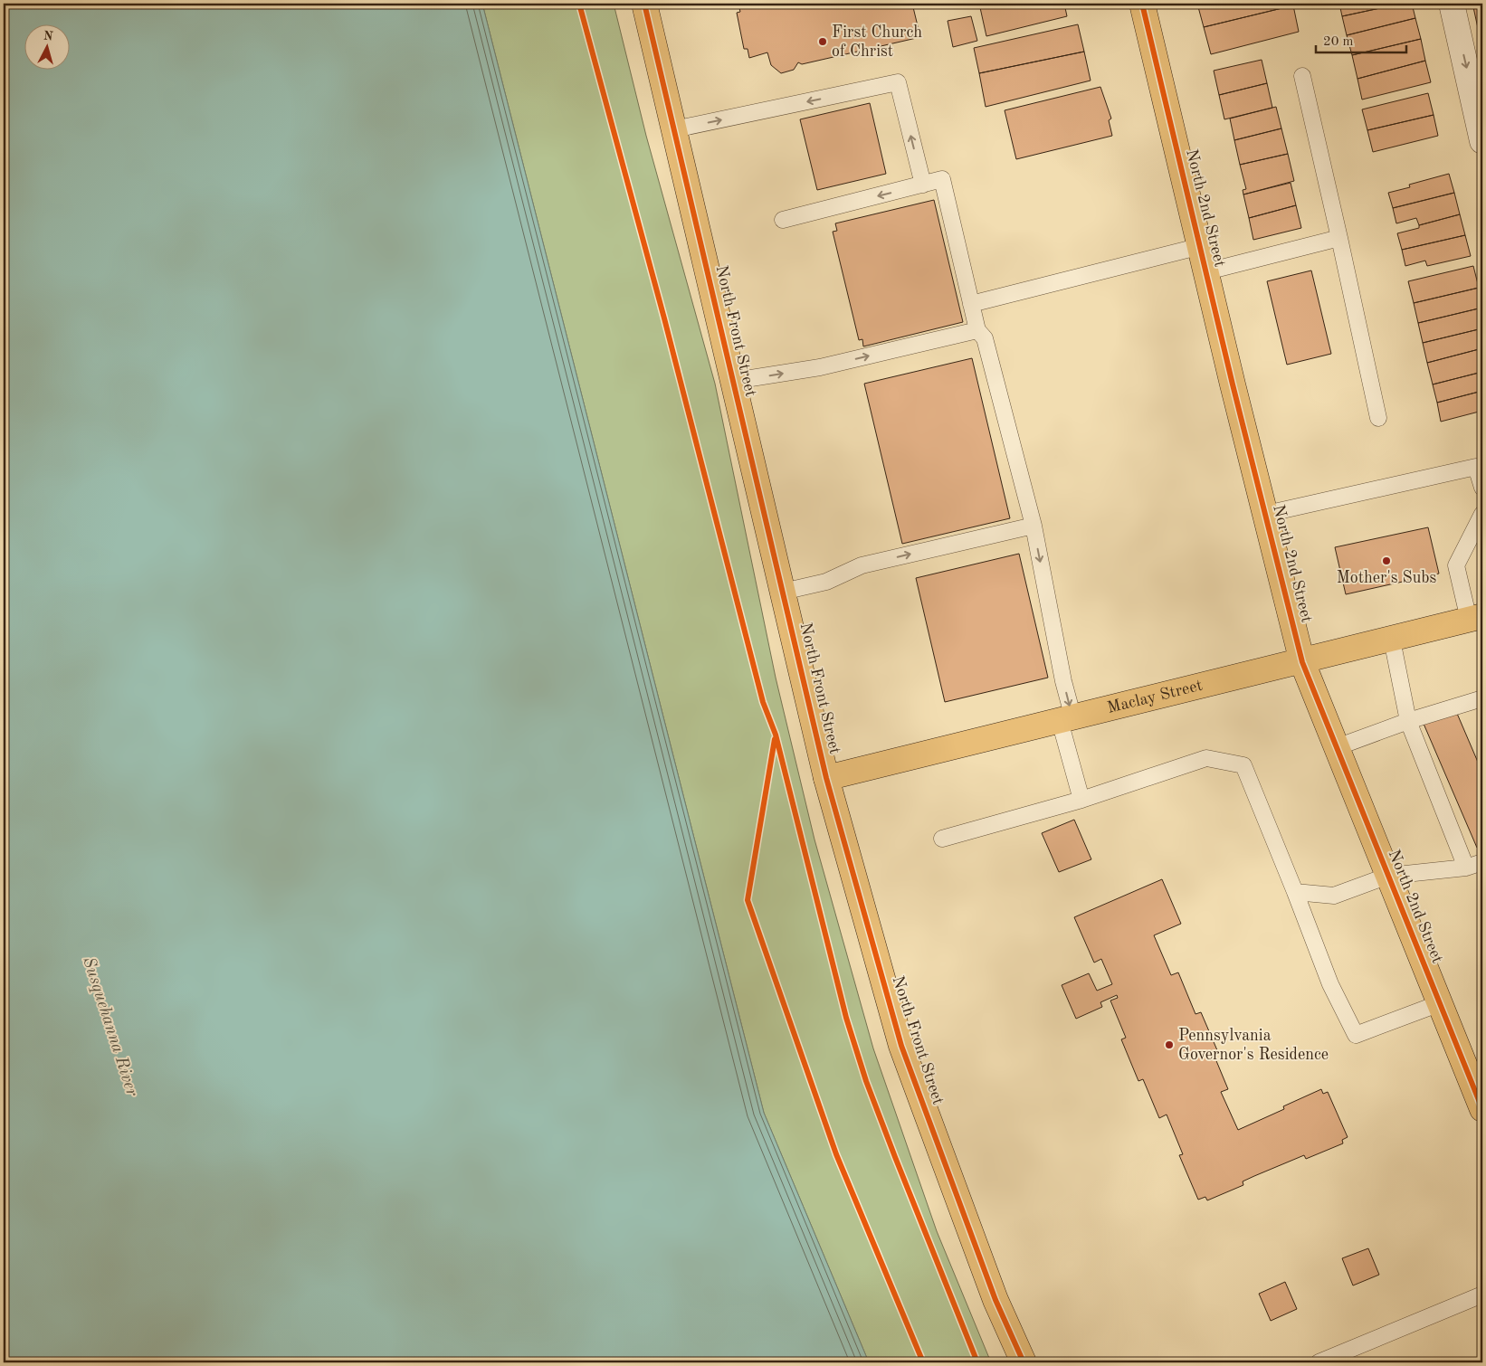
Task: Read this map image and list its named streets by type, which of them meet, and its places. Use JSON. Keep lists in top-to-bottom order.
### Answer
{
  "streets": {
    "main road": ["North 2nd Street", "North Front Street", "Maclay Street"]
  },
  "crossings": [
    ["North 2nd Street", "Maclay Street"],
    ["North Front Street", "Maclay Street"]
  ],
  "water": ["Susquehanna River"],
  "places": ["First Church of Christ", "Mother's Subs", "Pennsylvania Governor's Residence"],
  "scale_bar": "20 m",
  "north": "top"
}
